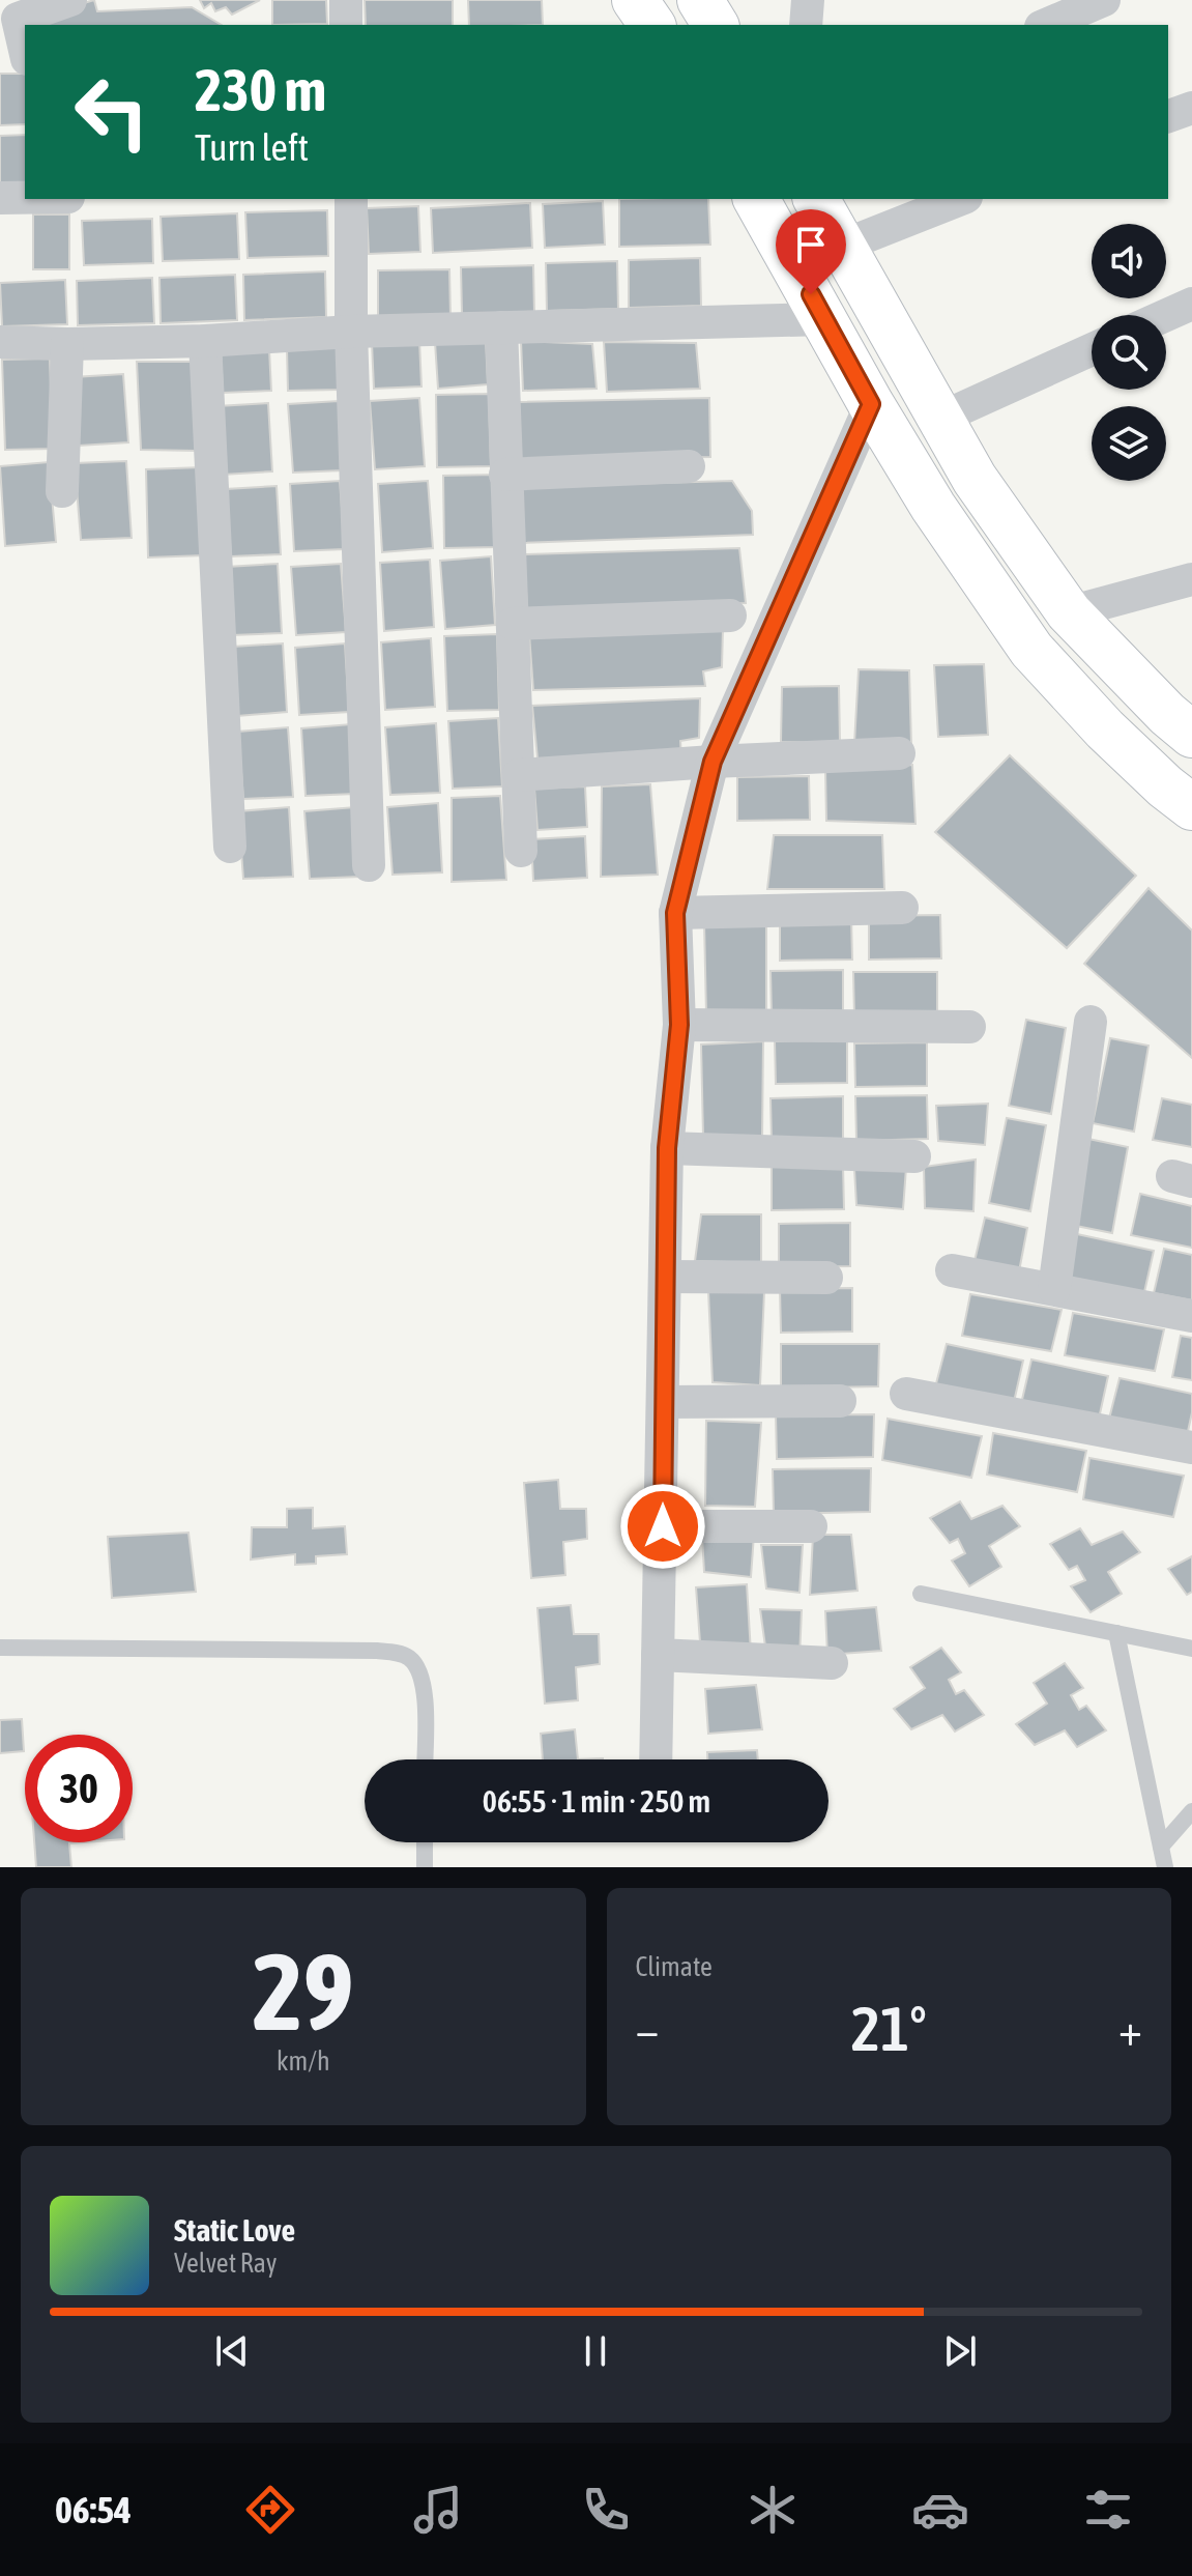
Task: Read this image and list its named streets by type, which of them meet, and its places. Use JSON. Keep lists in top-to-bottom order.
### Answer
{
  "page": {
    "turn": ["230 m", "Turn left"],
    "limit": "30",
    "trip": "06:55 · 1 min · 250 m",
    "tile": [
      ["29", "km/h"],
      "Climate"
    ],
    "heat": ["−", "21°", "+"],
    "song": ["Static Love", "Velvet Ray"],
    "tabs": "06:54"
  }
}
